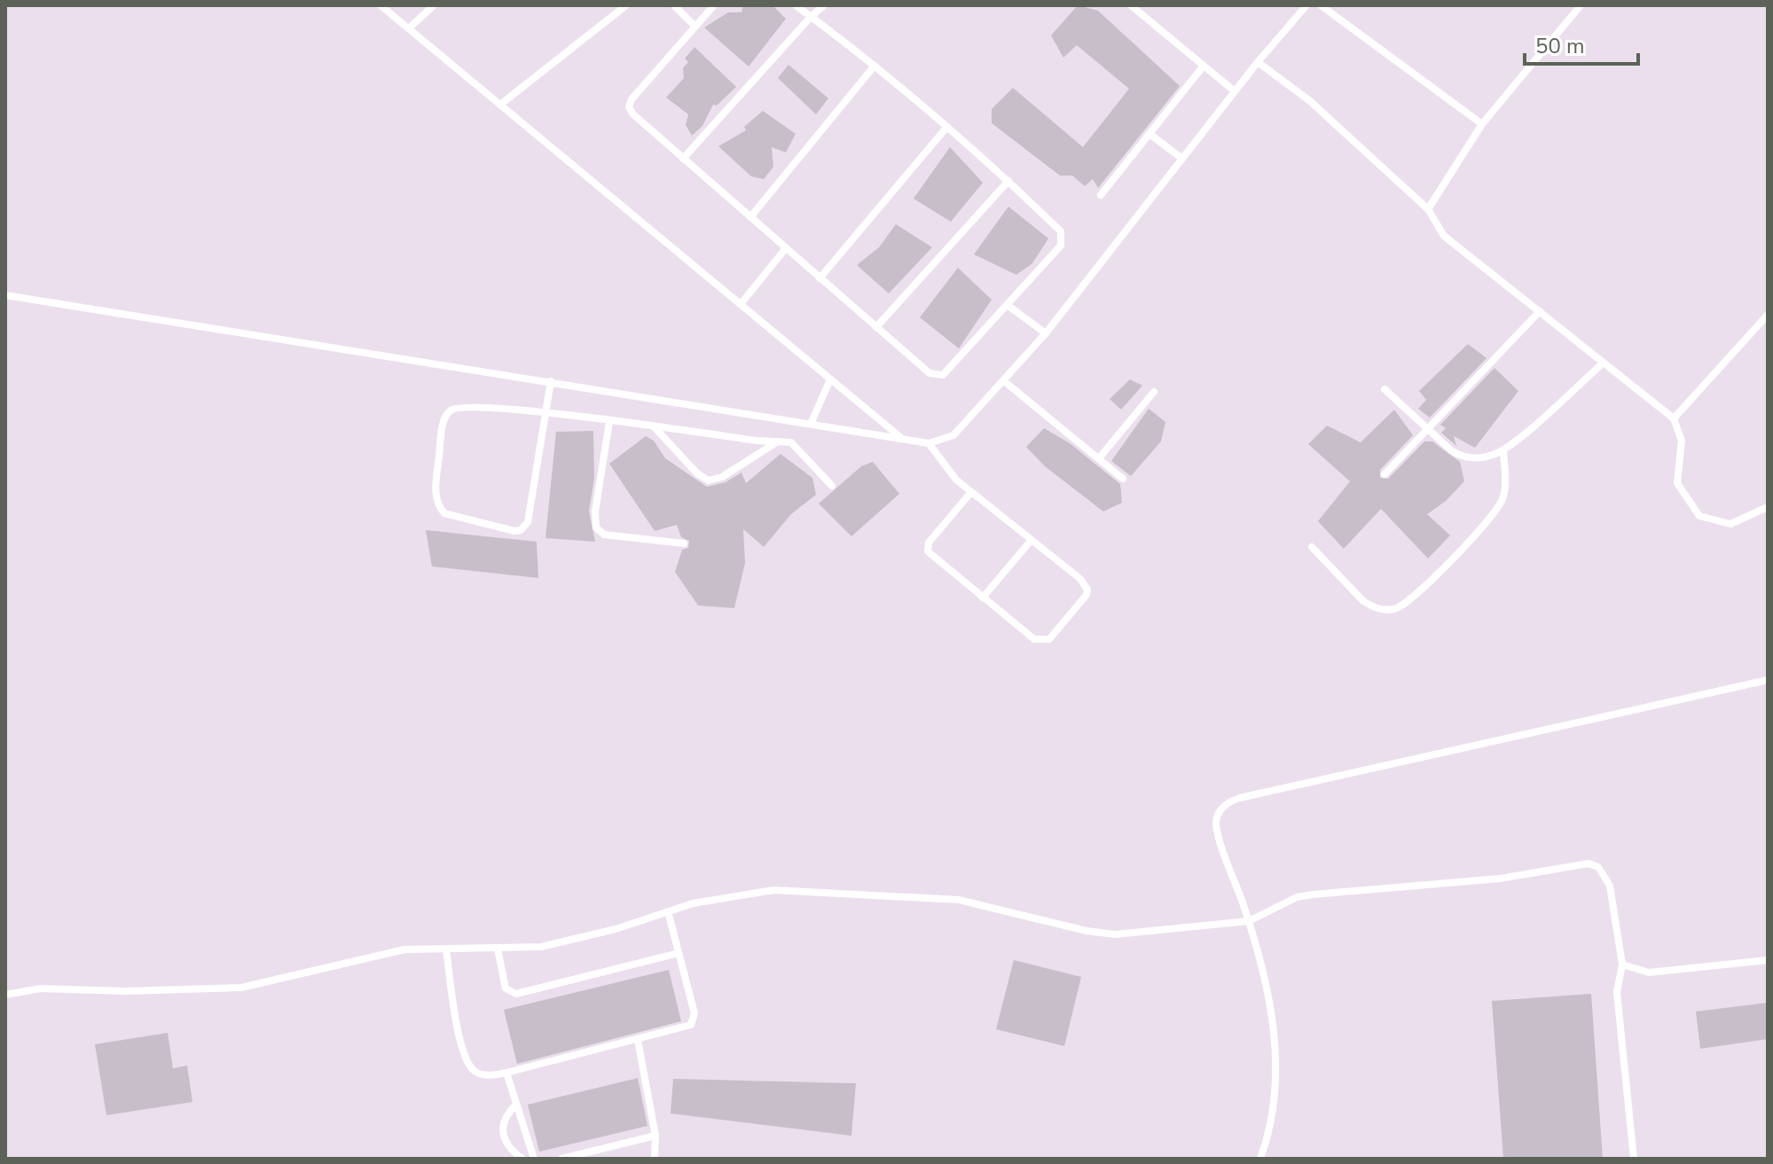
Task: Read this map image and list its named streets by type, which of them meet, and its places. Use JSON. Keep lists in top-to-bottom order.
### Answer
{
  "scale_bar": "50 m"
}
